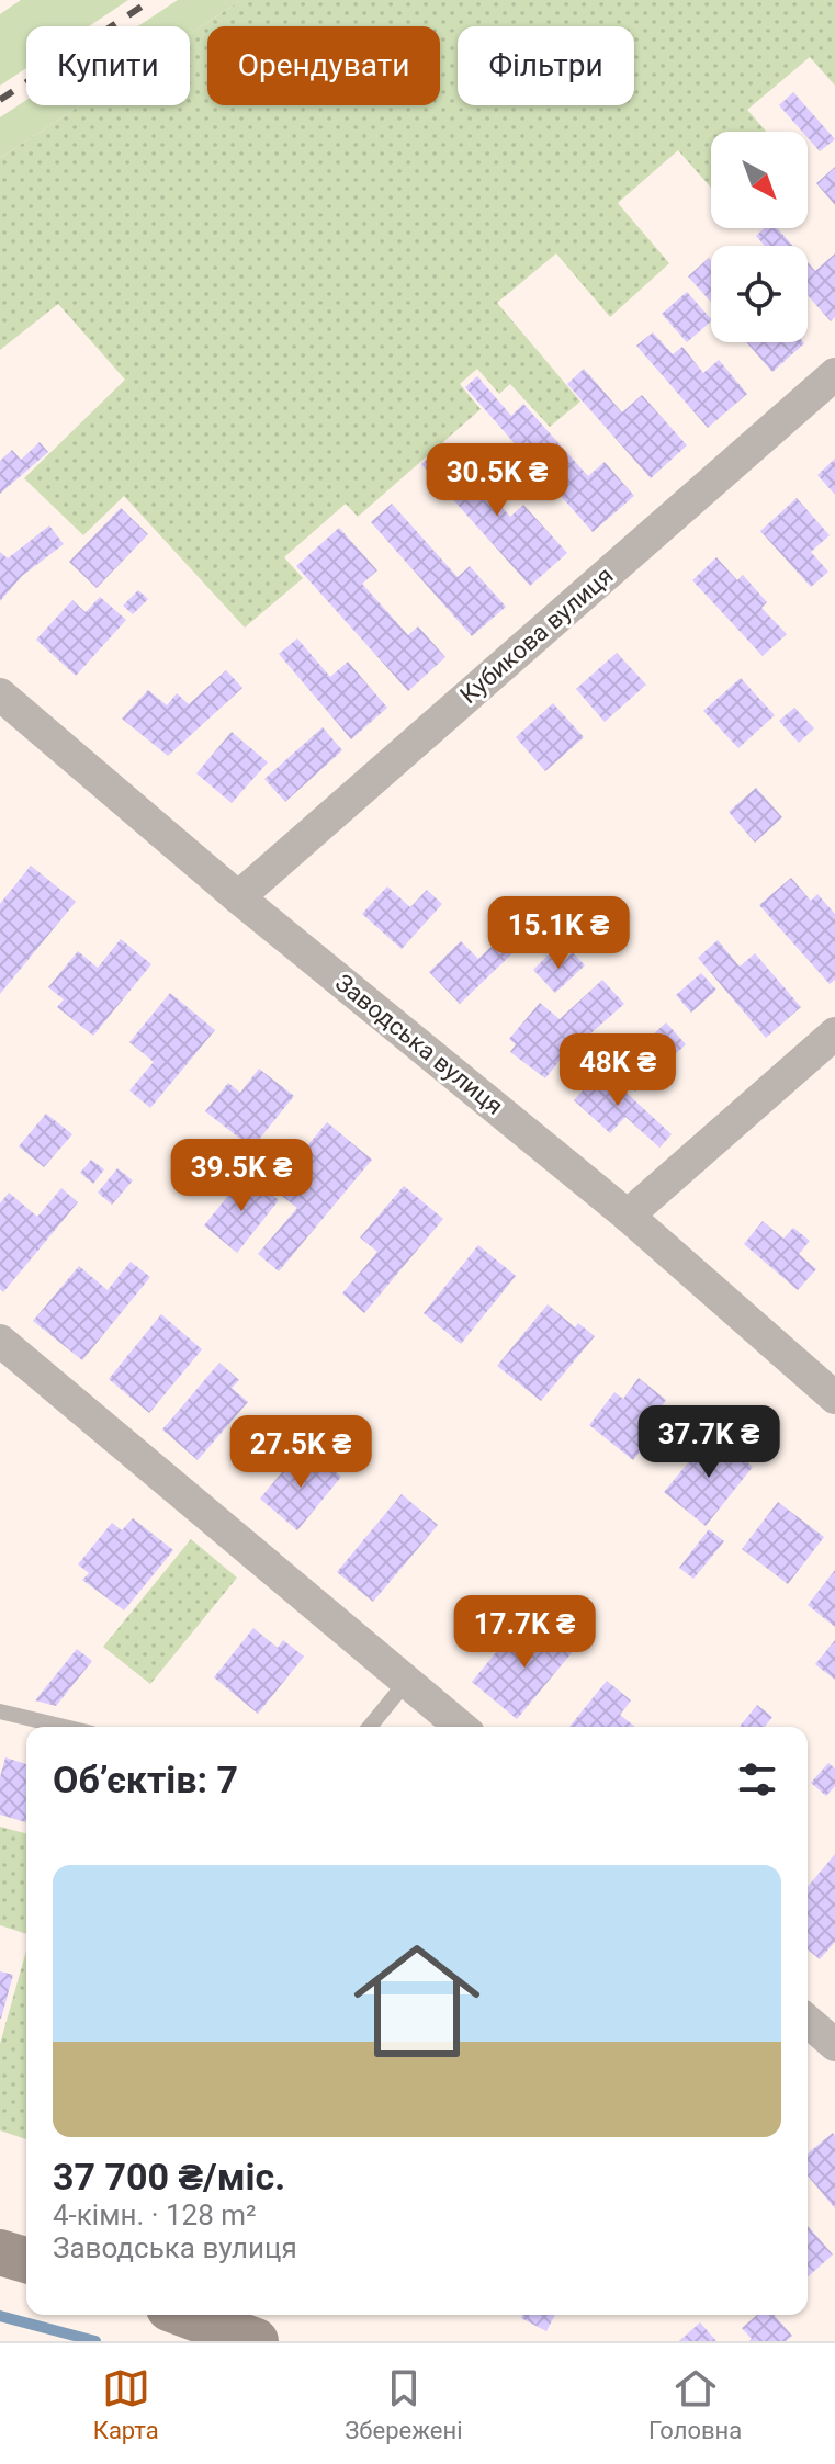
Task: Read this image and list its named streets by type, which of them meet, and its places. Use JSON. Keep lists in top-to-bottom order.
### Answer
{
  "streets": {
    "street": ["Кубикова вулиця", "Заводська вулиця"]
  },
  "crossings": [
    ["Кубикова вулиця", "Заводська вулиця"]
  ],
  "north": "bottom right",
  "page": {
    "chip": ["Купити", "Орендувати", "Фільтри"],
    "price": [
      "30.5K ₴",
      "15.1K ₴",
      "48K ₴",
      "39.5K ₴",
      "37.7K ₴",
      "27.5K ₴",
      "17.7K ₴"
    ],
    "heading": "Об’єктів: 7",
    "list": [
      {
        "name": "37 700 ₴/міс.",
        "note": "4-кімн. · 128 m² · Заводська вулиця"
      }
    ],
    "tabs": ["Карта", "Збережені", "Головна"]
  }
}
